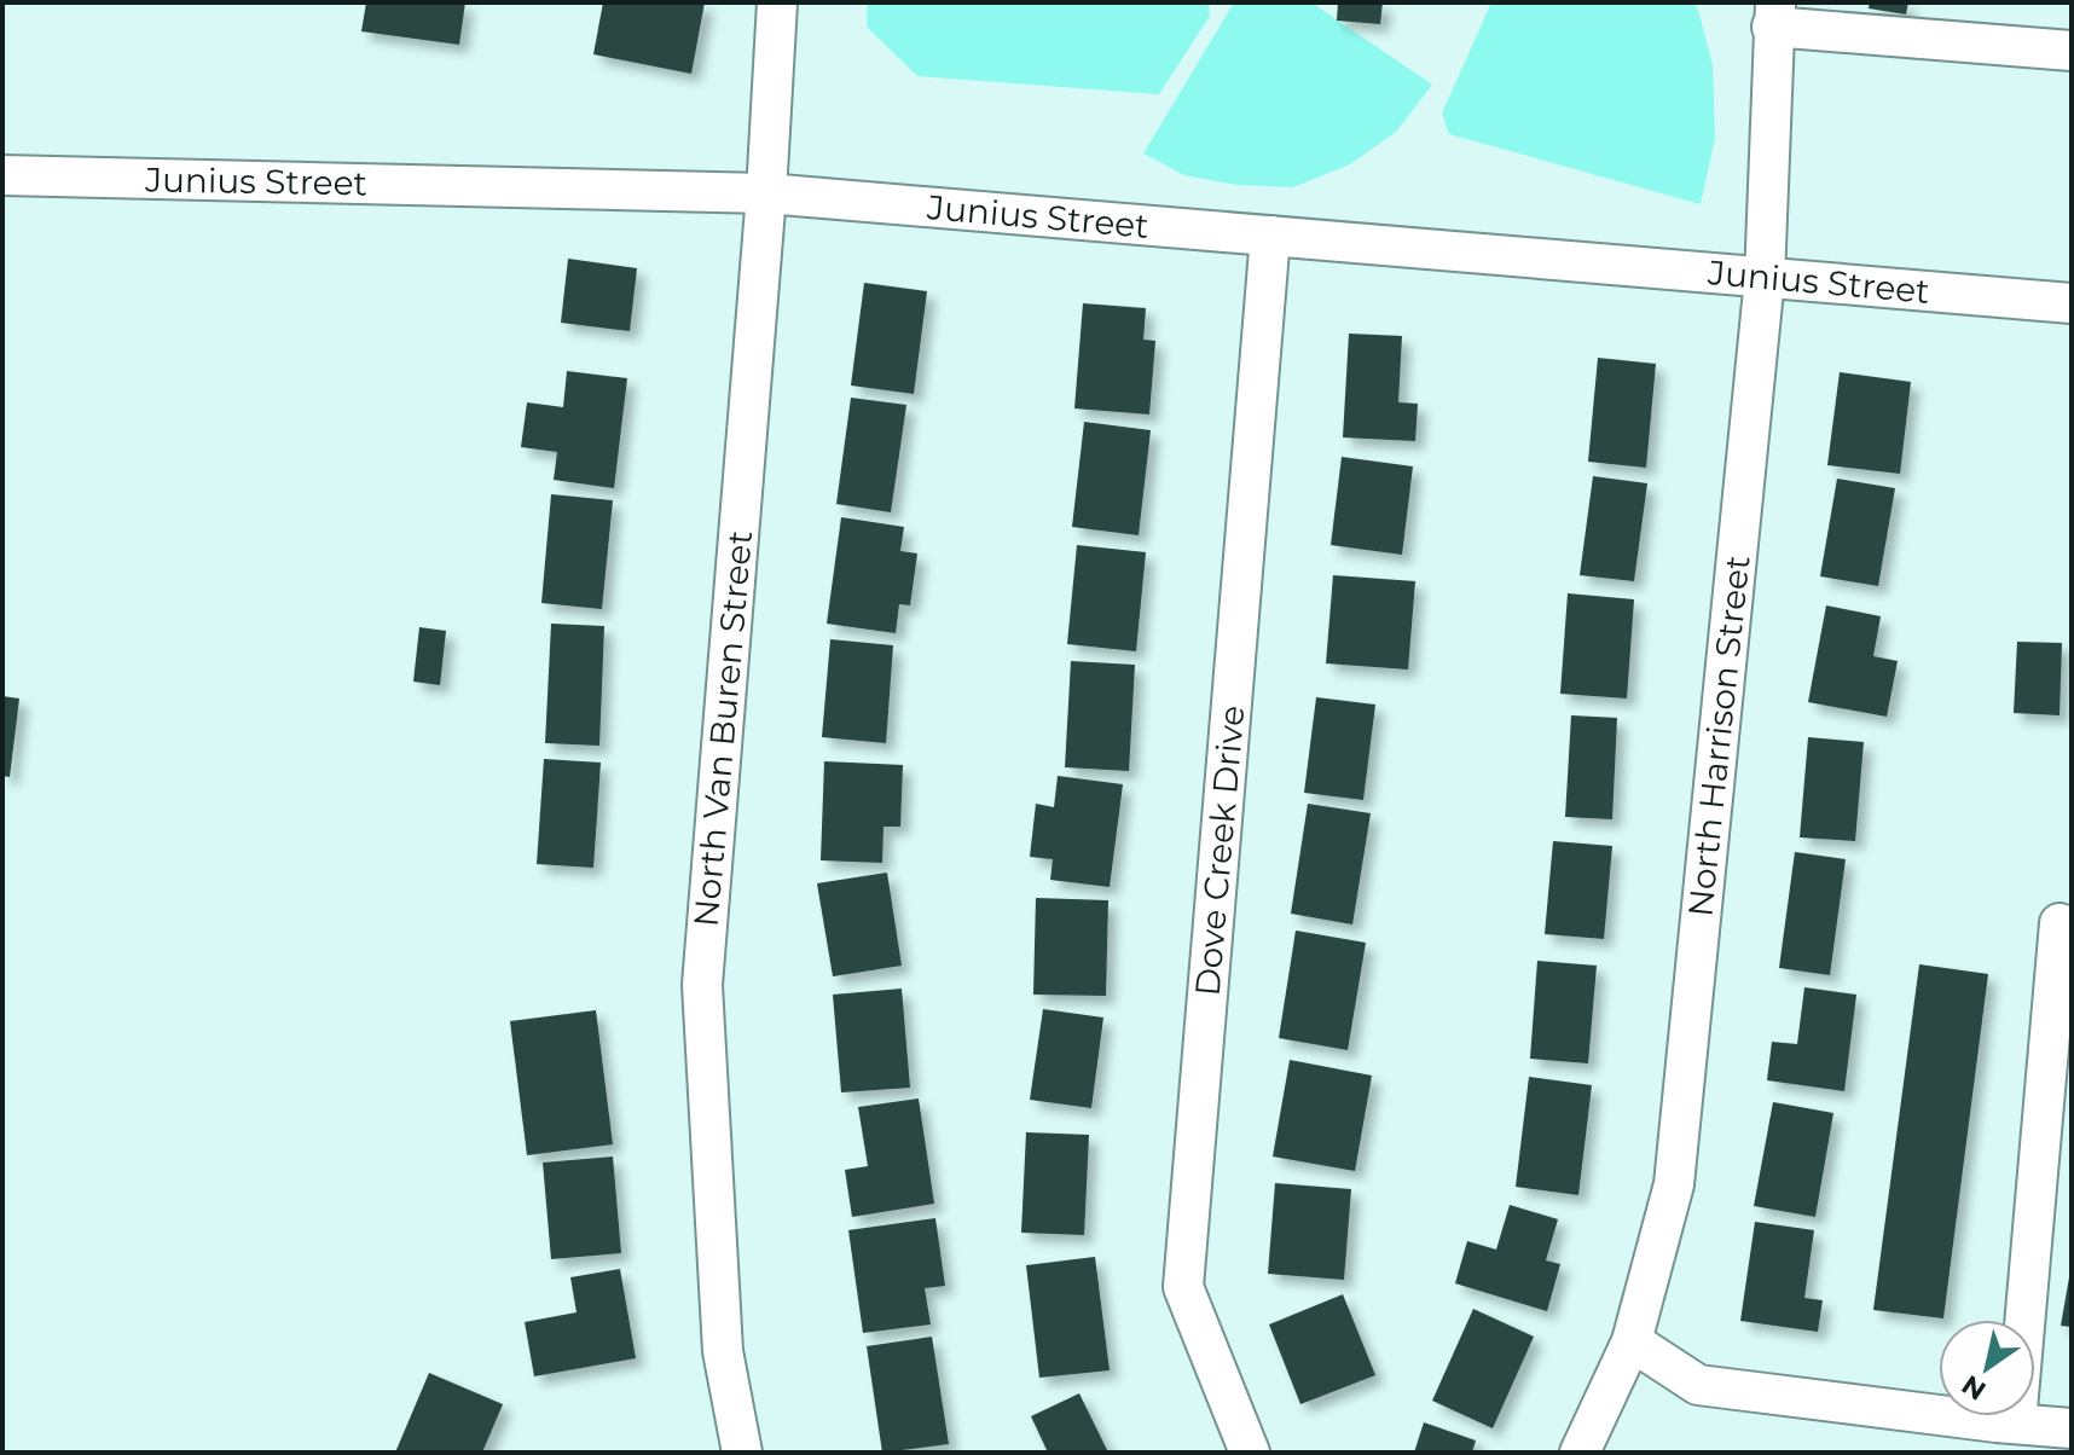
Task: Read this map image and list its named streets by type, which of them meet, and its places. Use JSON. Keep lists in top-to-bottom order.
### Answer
{
  "streets": {
    "street": [
      "Junius Street",
      "North Van Buren Street",
      "North Harrison Street",
      "Dove Creek Drive"
    ]
  },
  "crossings": [
    ["Junius Street", "North Van Buren Street"],
    ["Junius Street", "North Harrison Street"],
    ["Junius Street", "Dove Creek Drive"]
  ],
  "north": "bottom left"
}
